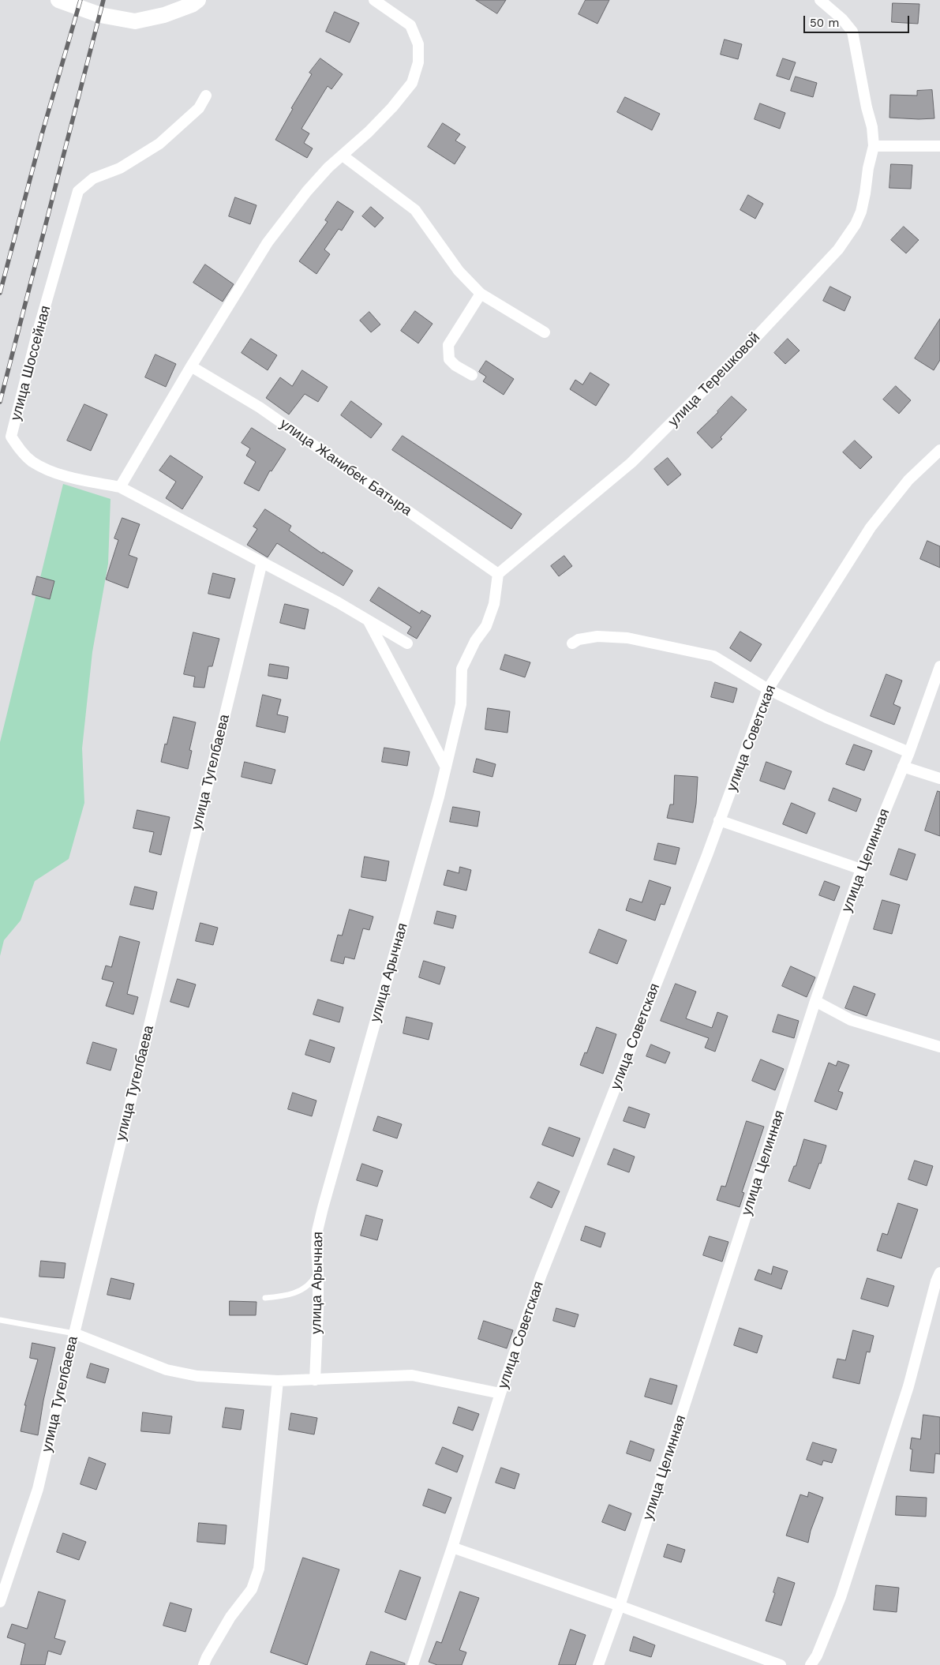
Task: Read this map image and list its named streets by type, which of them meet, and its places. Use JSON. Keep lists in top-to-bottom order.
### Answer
{
  "streets": {
    "street": [
      "улица Шоссейная",
      "улица Терешковой",
      "улица Жанибек Батыра",
      "улица Советская",
      "улица Тугелбаева",
      "улица Целинная",
      "улица Арычная"
    ]
  },
  "crossings": [
    ["улица Терешковой", "улица Жанибек Батыра"],
    ["улица Терешковой", "улица Арычная"],
    ["улица Жанибек Батыра", "улица Арычная"]
  ],
  "scale_bar": "50 m"
}
